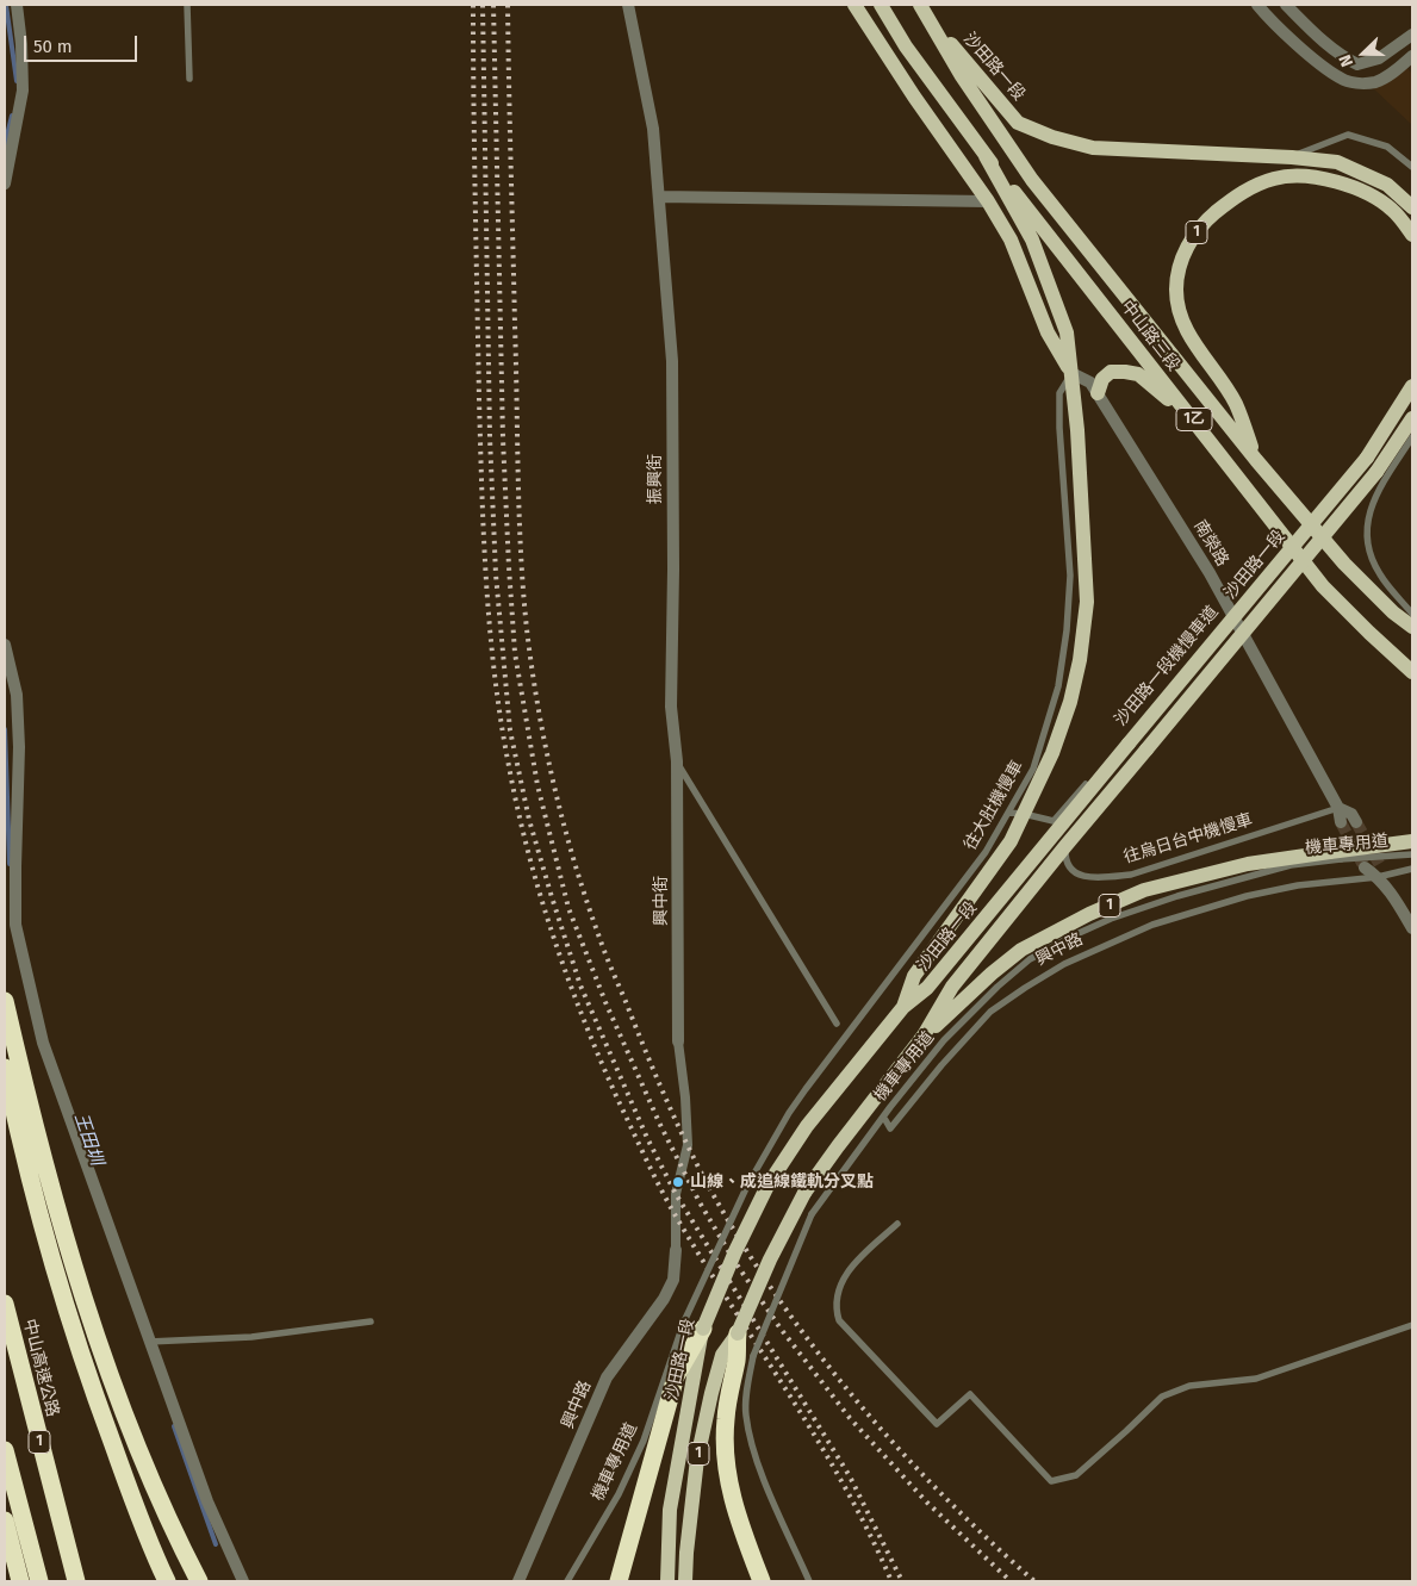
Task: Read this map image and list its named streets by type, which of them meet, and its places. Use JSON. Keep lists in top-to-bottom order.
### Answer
{
  "streets": {
    "highway": ["1", "中山高速公路"],
    "main road": ["沙田路一段", "中山路三段", "1乙"],
    "street": [
      "振興街",
      "南榮路",
      "興中街",
      "興中路"
    ],
    "lane": [
      "沙田路一段機慢車道",
      "往大肚機慢車",
      "往烏日台中機慢車",
      "機車專用道"
    ]
  },
  "crossings": [
    ["沙田路一段", "中山路三段"],
    ["沙田路一段", "沙田路一段機慢車道"],
    ["沙田路一段", "往烏日台中機慢車"],
    ["沙田路一段", "機車專用道"],
    ["1", "中山路三段"],
    ["振興街", "興中街"],
    ["南榮路", "往大肚機慢車"],
    ["南榮路", "往烏日台中機慢車"],
    ["沙田路一段機慢車道", "往大肚機慢車"],
    ["往大肚機慢車", "機車專用道"]
  ],
  "water": ["王田圳"],
  "places": ["山線、成追線鐵軌分叉點"],
  "scale_bar": "50 m",
  "north": "left"
}
